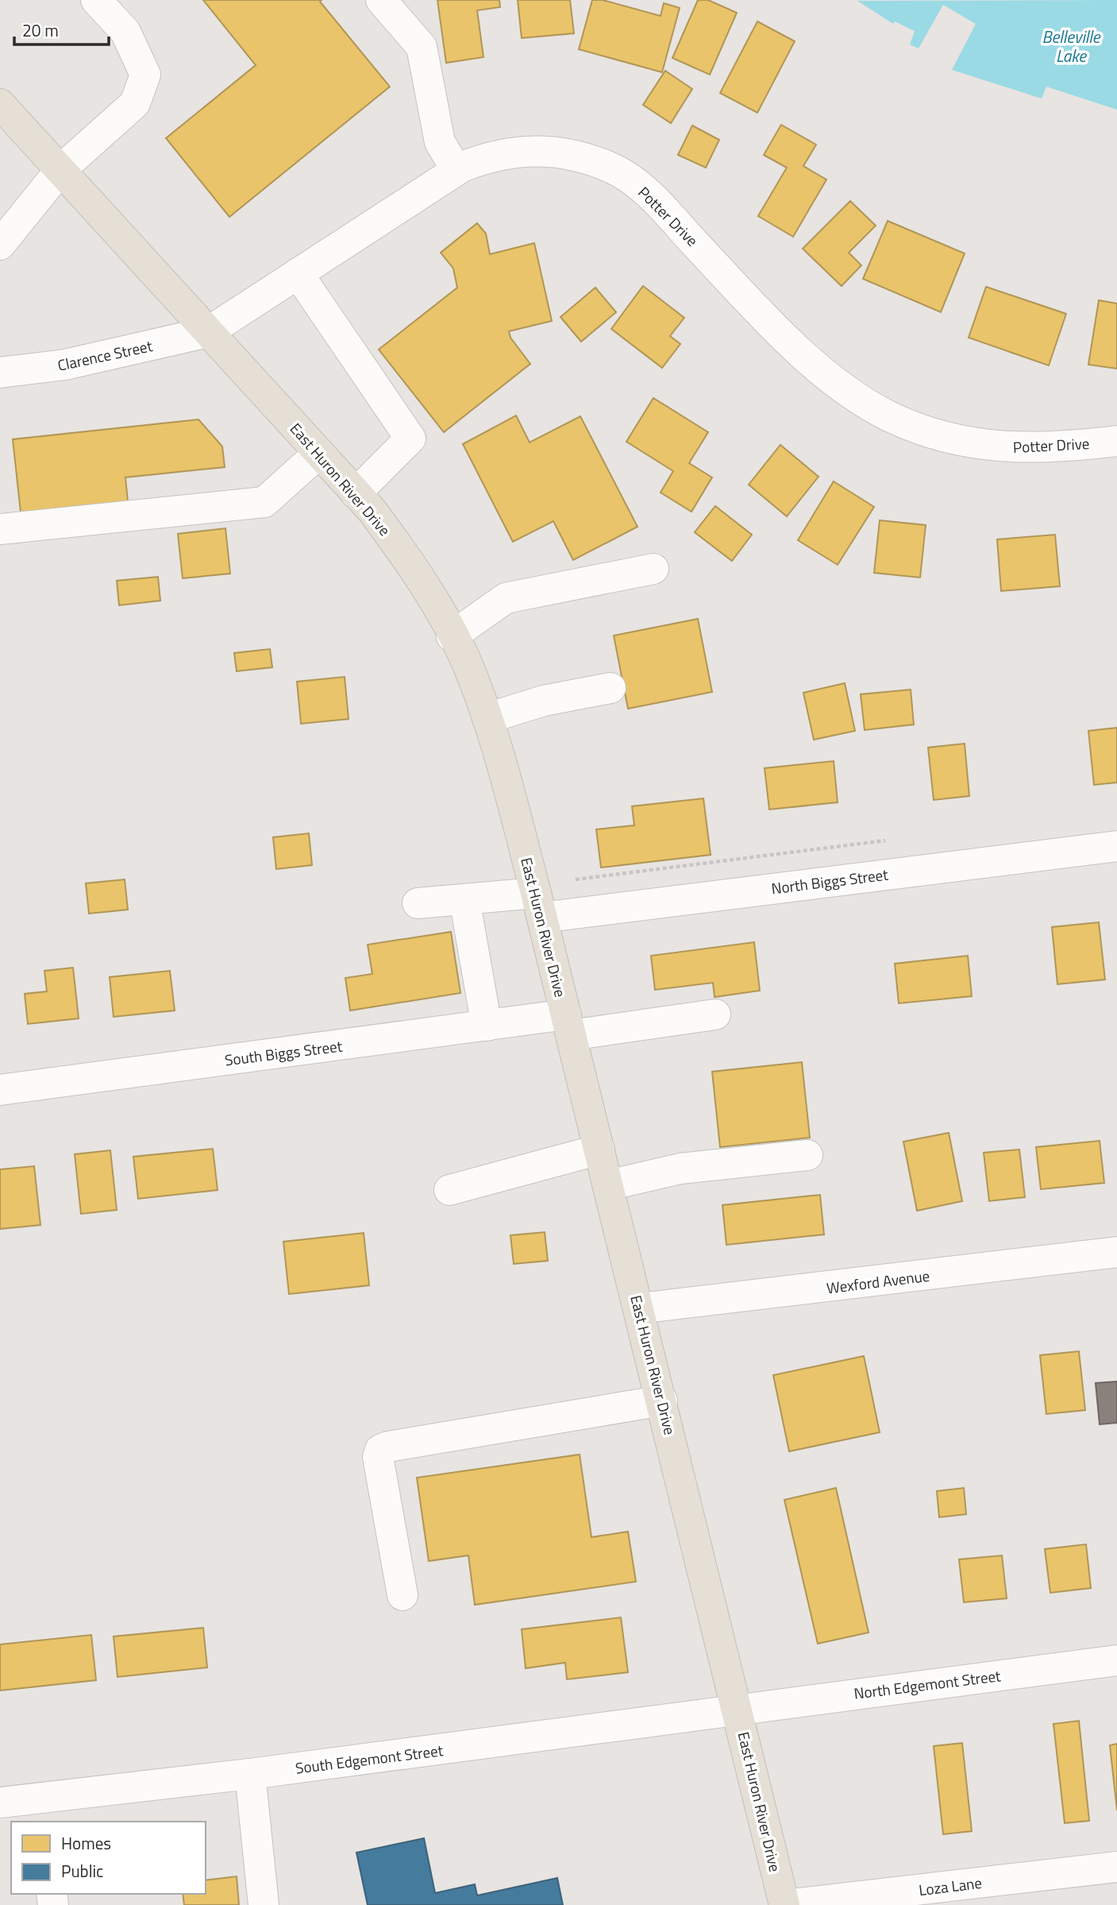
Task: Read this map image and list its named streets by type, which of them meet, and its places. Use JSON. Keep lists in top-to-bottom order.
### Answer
{
  "streets": {
    "main road": ["East Huron River Drive"],
    "street": [
      "Potter Drive",
      "Clarence Street",
      "North Biggs Street",
      "South Biggs Street",
      "Wexford Avenue",
      "North Edgemont Street",
      "South Edgemont Street",
      "Loza Lane"
    ]
  },
  "crossings": [
    ["Potter Drive", "Clarence Street"],
    ["Potter Drive", "East Huron River Drive"],
    ["Clarence Street", "East Huron River Drive"],
    ["East Huron River Drive", "North Biggs Street"],
    ["East Huron River Drive", "South Biggs Street"],
    ["East Huron River Drive", "Wexford Avenue"],
    ["East Huron River Drive", "North Edgemont Street"],
    ["East Huron River Drive", "South Edgemont Street"],
    ["East Huron River Drive", "Loza Lane"],
    ["North Edgemont Street", "South Edgemont Street"]
  ],
  "water": ["Belleville Lake"],
  "legend": ["Homes", "Public"],
  "scale_bar": "20 m"
}
